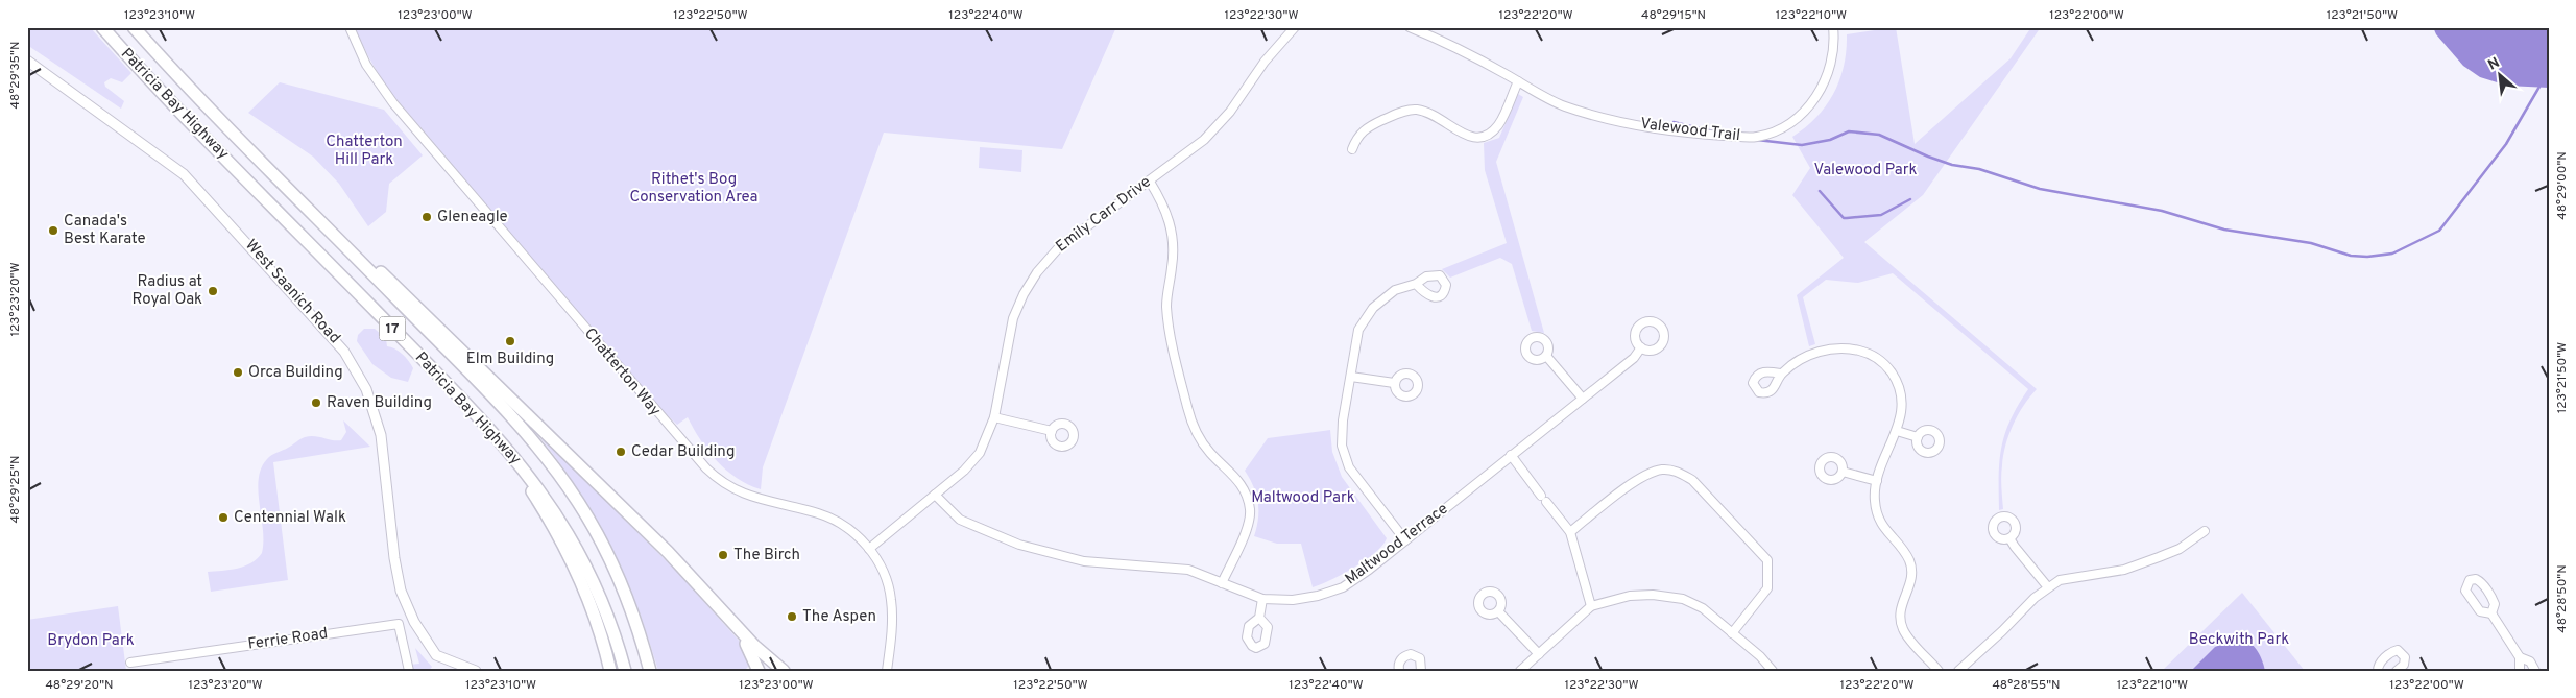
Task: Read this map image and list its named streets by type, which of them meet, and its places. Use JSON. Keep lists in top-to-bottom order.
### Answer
{
  "streets": {
    "highway": ["Patricia Bay Highway", "17"],
    "main road": ["West Saanich Road"],
    "street": [
      "Valewood Trail",
      "Emily Carr Drive",
      "Chatterton Way",
      "Maltwood Terrace",
      "Ferrie Road"
    ]
  },
  "crossings": [
    ["Emily Carr Drive", "Chatterton Way"],
    ["Emily Carr Drive", "Maltwood Terrace"]
  ],
  "parks": [
    "Chatterton Hill Park",
    "Valewood Park",
    "Rithet's Bog Conservation Area",
    "Maltwood Park",
    "Beckwith Park",
    "Brydon Park"
  ],
  "places": [
    "Gleneagle",
    "Canada's Best Karate",
    "Radius at Royal Oak",
    "Elm Building",
    "Orca Building",
    "Raven Building",
    "Cedar Building",
    "Centennial Walk",
    "The Birch",
    "The Aspen"
  ],
  "north": "top left",
  "coordinates": [
    "123°23'10\"W",
    "123°23'00\"W",
    "123°22'50\"W",
    "123°22'40\"W",
    "123°22'30\"W",
    "123°22'20\"W",
    "48°29'15\"N",
    "123°22'10\"W",
    "123°22'00\"W",
    "123°21'50\"W",
    "48°29'35\"N",
    "48°29'00\"N",
    "123°23'20\"W",
    "48°29'25\"N",
    "48°28'50\"N",
    "48°29'20\"N",
    "48°28'55\"N"
  ]
}
